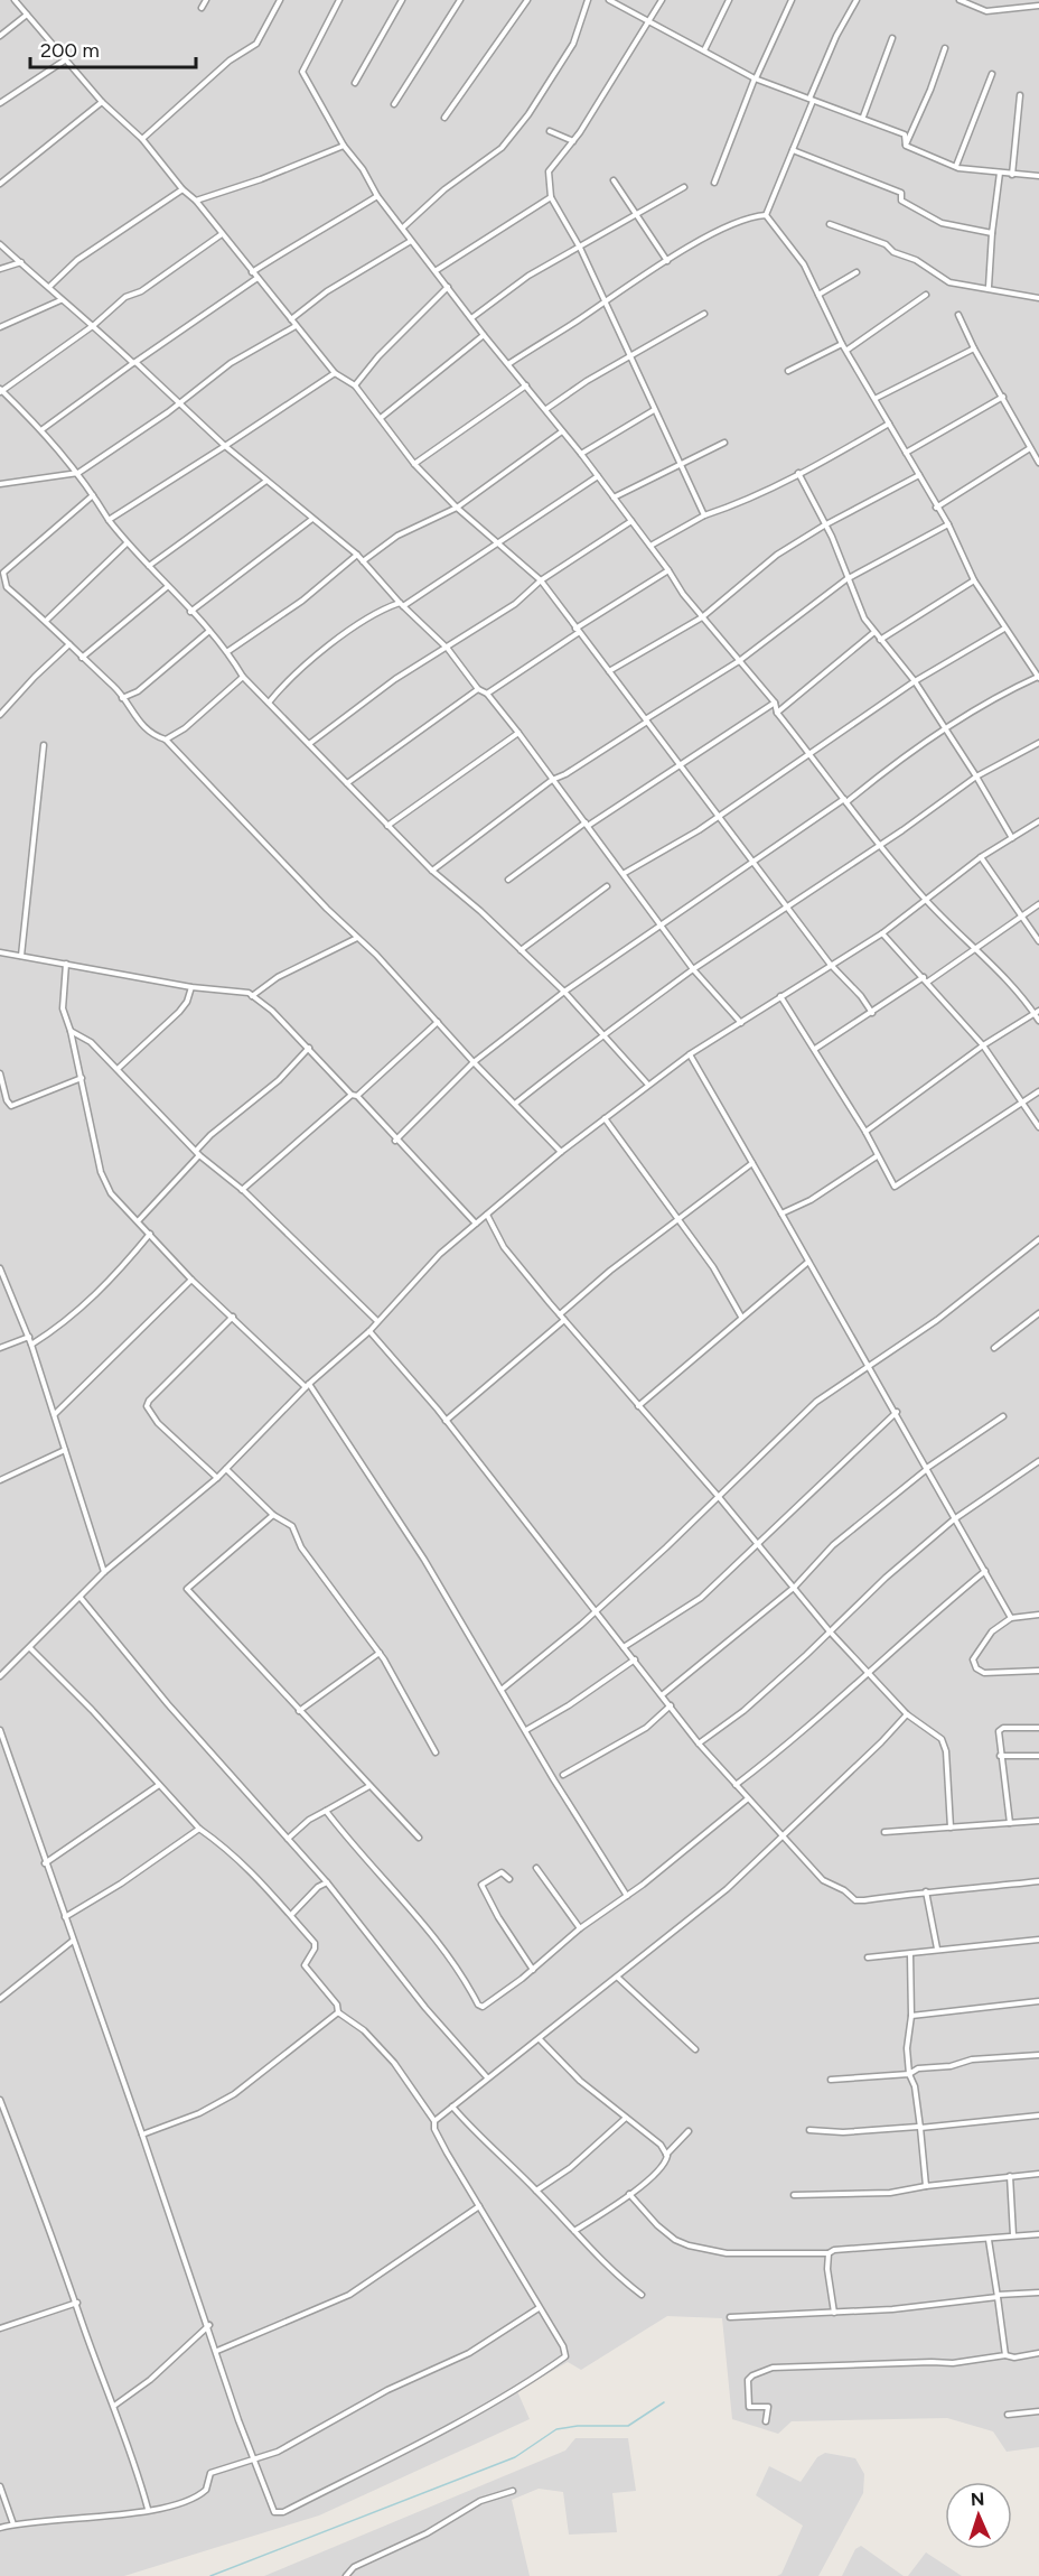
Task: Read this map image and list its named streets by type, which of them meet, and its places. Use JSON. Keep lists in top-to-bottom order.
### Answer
{
  "scale_bar": "200 m",
  "north": "top"
}
